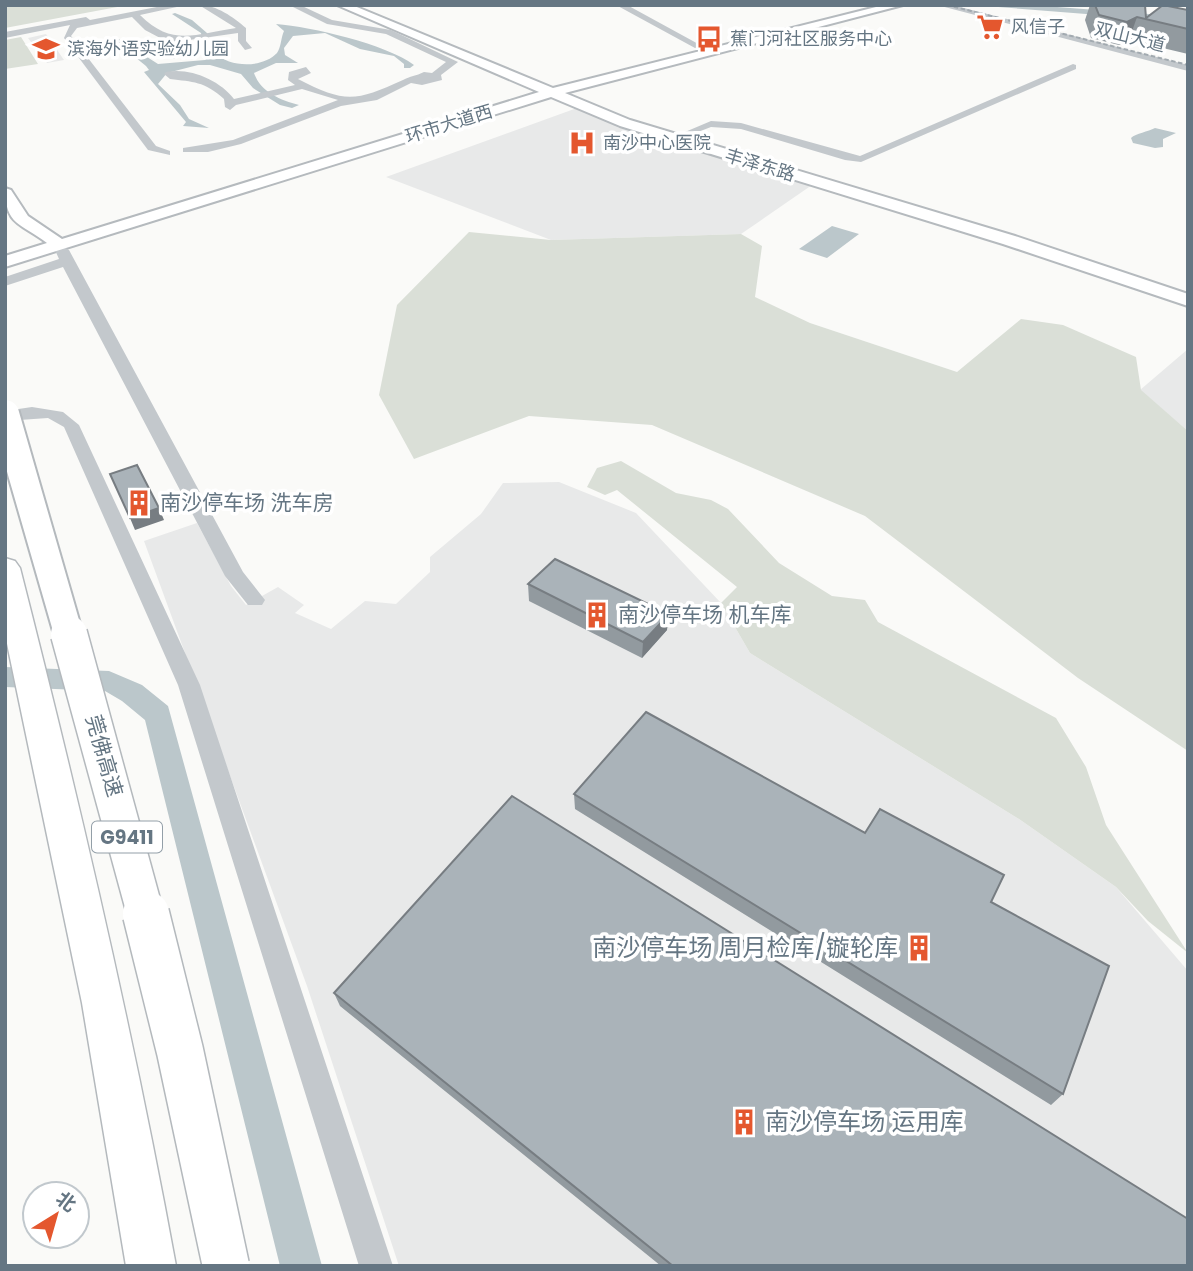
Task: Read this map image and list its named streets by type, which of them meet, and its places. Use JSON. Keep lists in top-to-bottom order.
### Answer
{
  "streets": {
    "highway": ["莞佛高速", "G9411"],
    "main road": ["环市大道西", "丰泽东路"],
    "street": ["双山大道"]
  },
  "crossings": [
    ["环市大道西", "丰泽东路"]
  ],
  "places": {
    "supermarket": ["风信子"],
    "bus stop": ["蕉门河社区服务中心"],
    "school or university": ["滨海外语实验幼儿园"],
    "hospital": ["南沙中心医院"],
    "building": [
      "南沙停车场 洗车房",
      "南沙停车场 机车库",
      "南沙停车场 周月检库/镟轮库",
      "南沙停车场 运用库"
    ]
  },
  "north": "top right"
}
